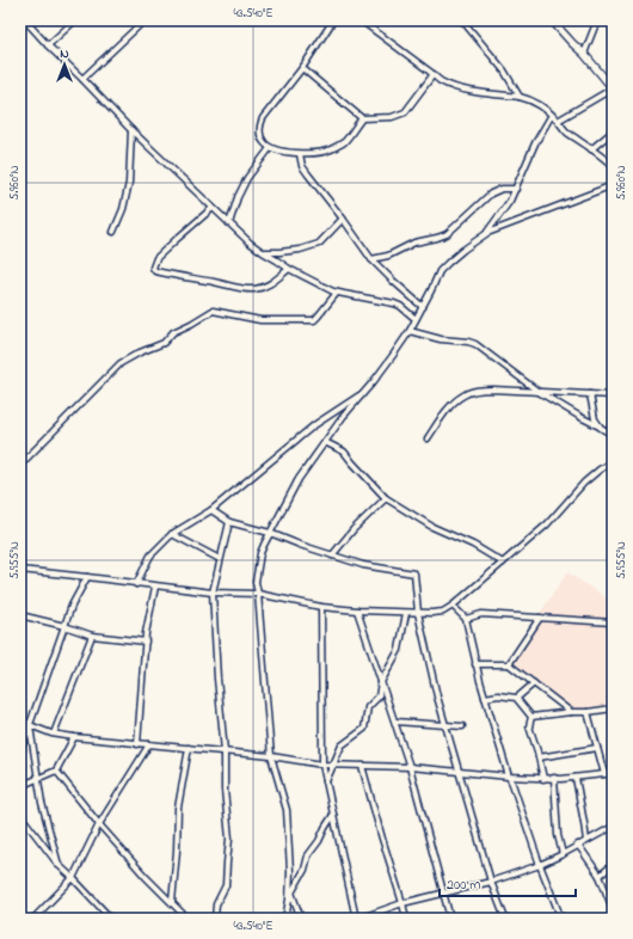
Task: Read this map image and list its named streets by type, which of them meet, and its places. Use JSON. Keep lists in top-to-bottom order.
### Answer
{
  "scale_bar": "200 m",
  "north": "top",
  "coordinates": ["43.540°E", "5.960°N", "5.955°N"]
}
